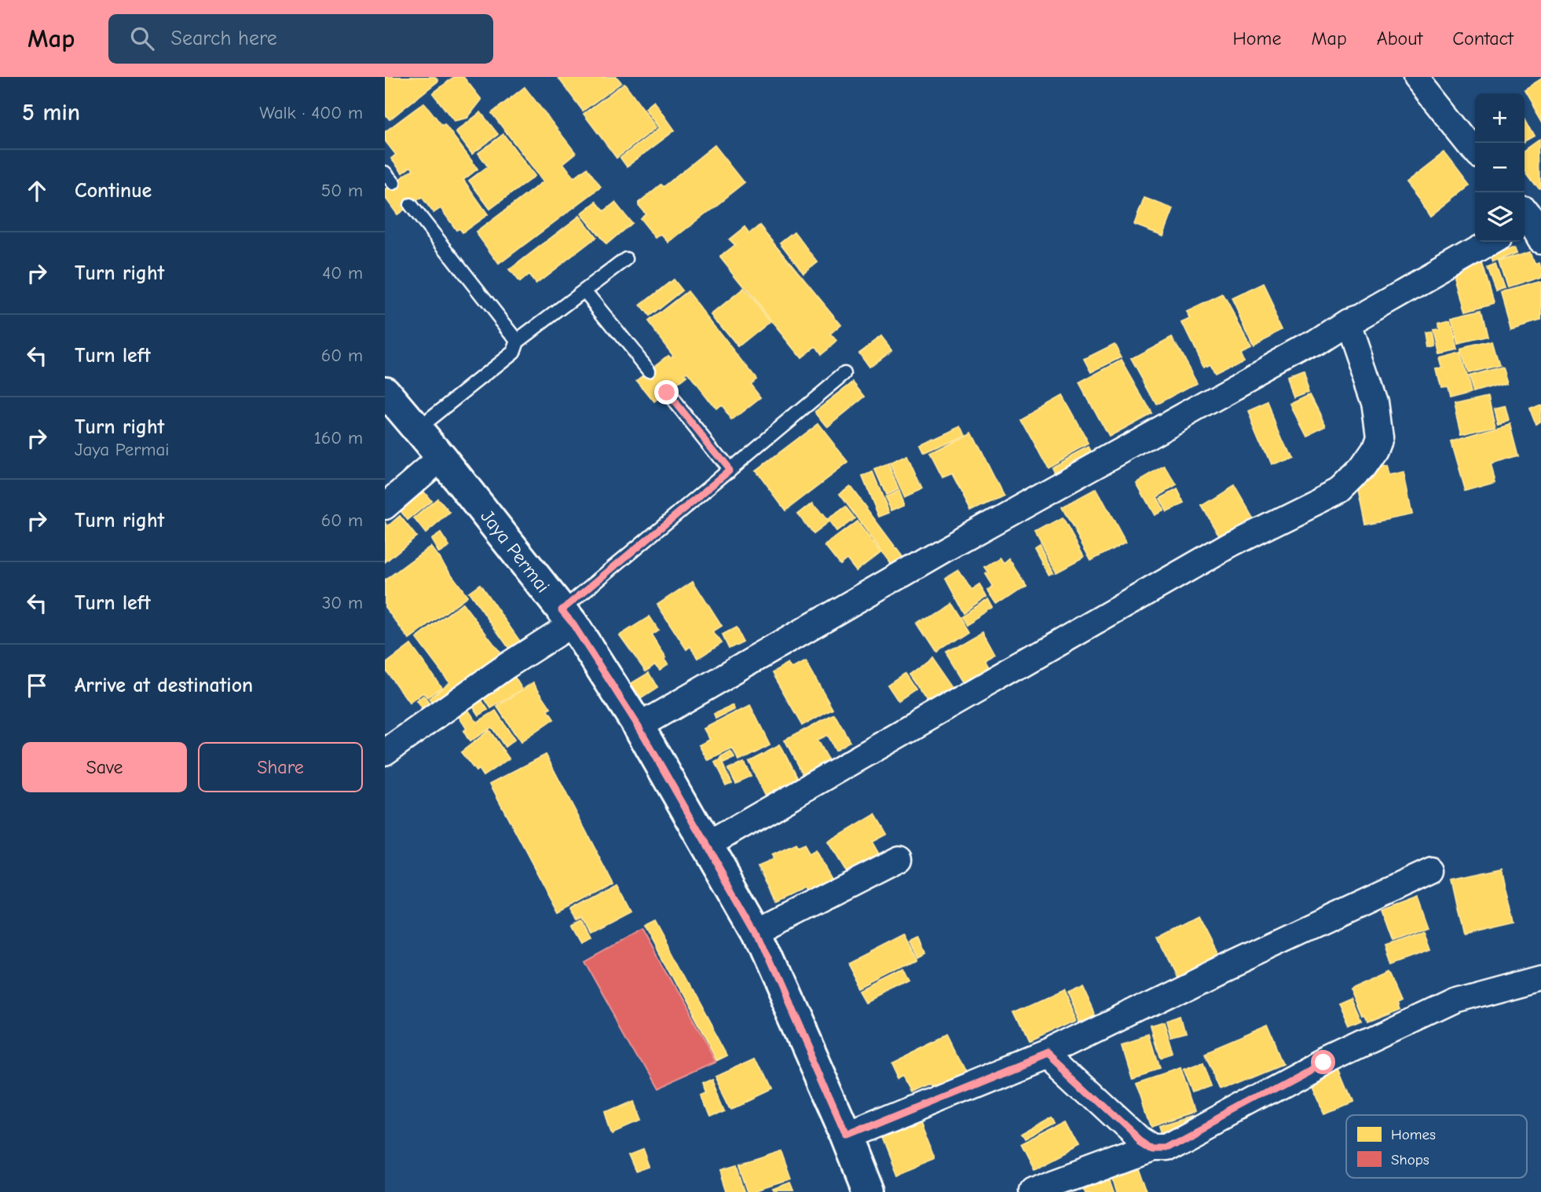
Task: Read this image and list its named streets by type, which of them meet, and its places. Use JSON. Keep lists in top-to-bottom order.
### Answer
{
  "streets": {
    "street": ["Jaya Permai"]
  },
  "legend": ["Homes", "Shops"],
  "page": {
    "header": "Map",
    "search": "Search here",
    "nav": [
      "Home",
      "Map",
      "About",
      "Contact"
    ],
    "heading": ["5 min", "Walk · 400 m"],
    "map_buttons": ["+", "−"],
    "list": [
      ["Continue", "50 m"],
      ["Turn right", "40 m"],
      ["Turn left", "60 m"],
      ["Turn right", "Jaya Permai", "160 m"],
      ["Turn right", "60 m"],
      ["Turn left", "30 m"],
      "Arrive at destination"
    ],
    "buttons": ["Save", "Share"]
  }
}
